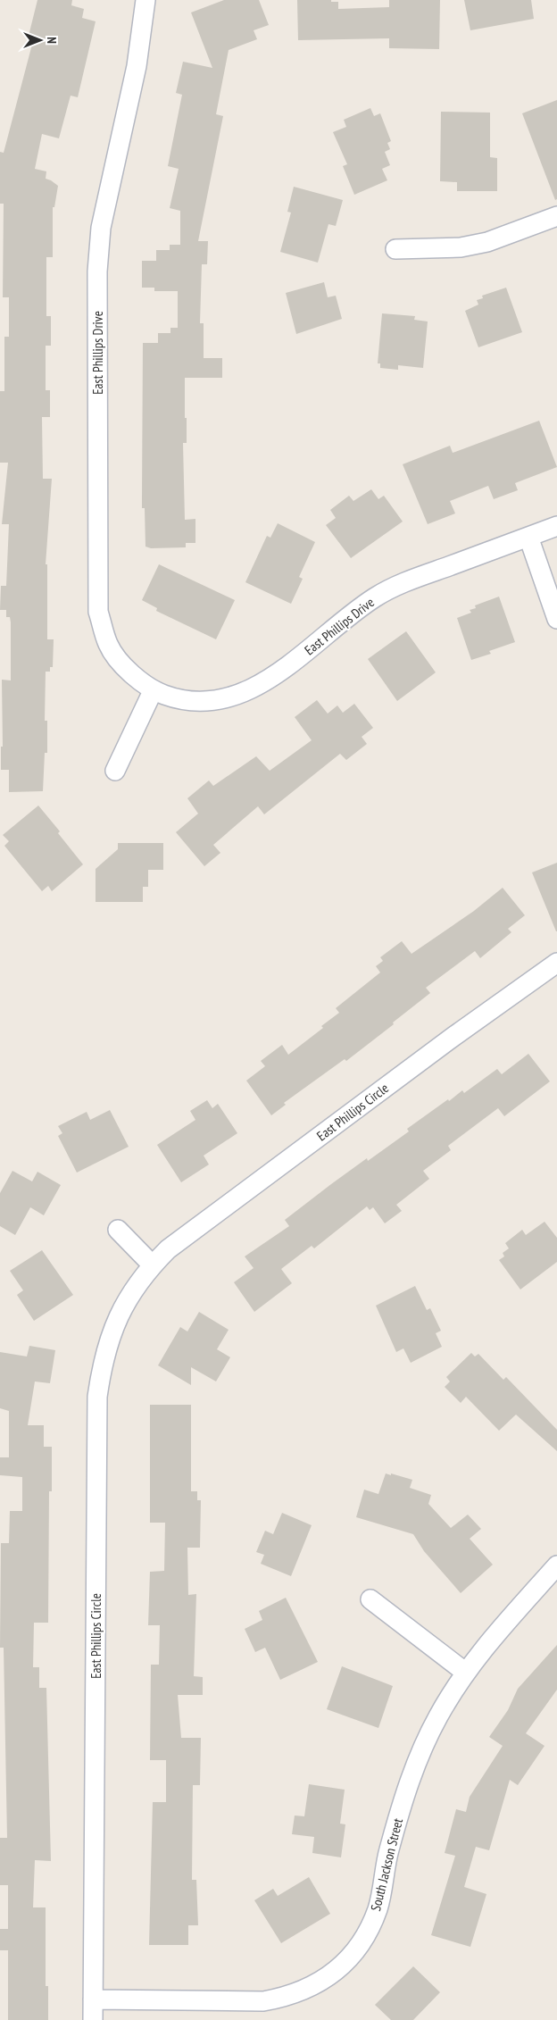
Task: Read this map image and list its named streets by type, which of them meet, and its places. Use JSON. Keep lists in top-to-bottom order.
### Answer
{
  "streets": {
    "street": ["East Phillips Drive", "East Phillips Circle", "South Jackson Street"]
  },
  "crossings": [
    ["East Phillips Circle", "South Jackson Street"]
  ],
  "north": "right"
}
